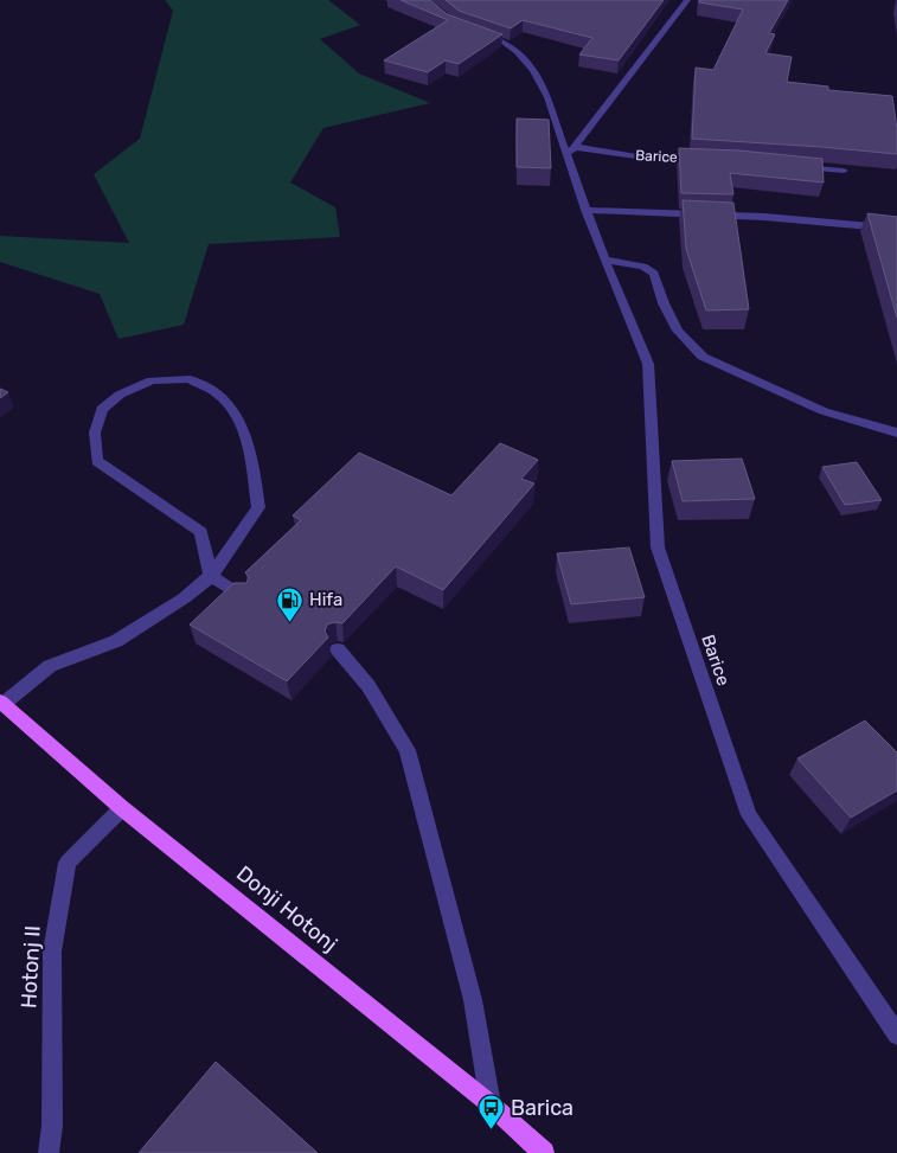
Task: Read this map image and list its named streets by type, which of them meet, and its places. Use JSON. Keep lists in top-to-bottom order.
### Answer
{
  "streets": {
    "main road": ["Donji Hotonj"],
    "street": ["Barice", "Hotonj II"]
  },
  "crossings": [
    ["Donji Hotonj", "Hotonj II"]
  ],
  "places": {
    "fuel station": ["Hifa"],
    "bus stop": ["Barica"]
  }
}
